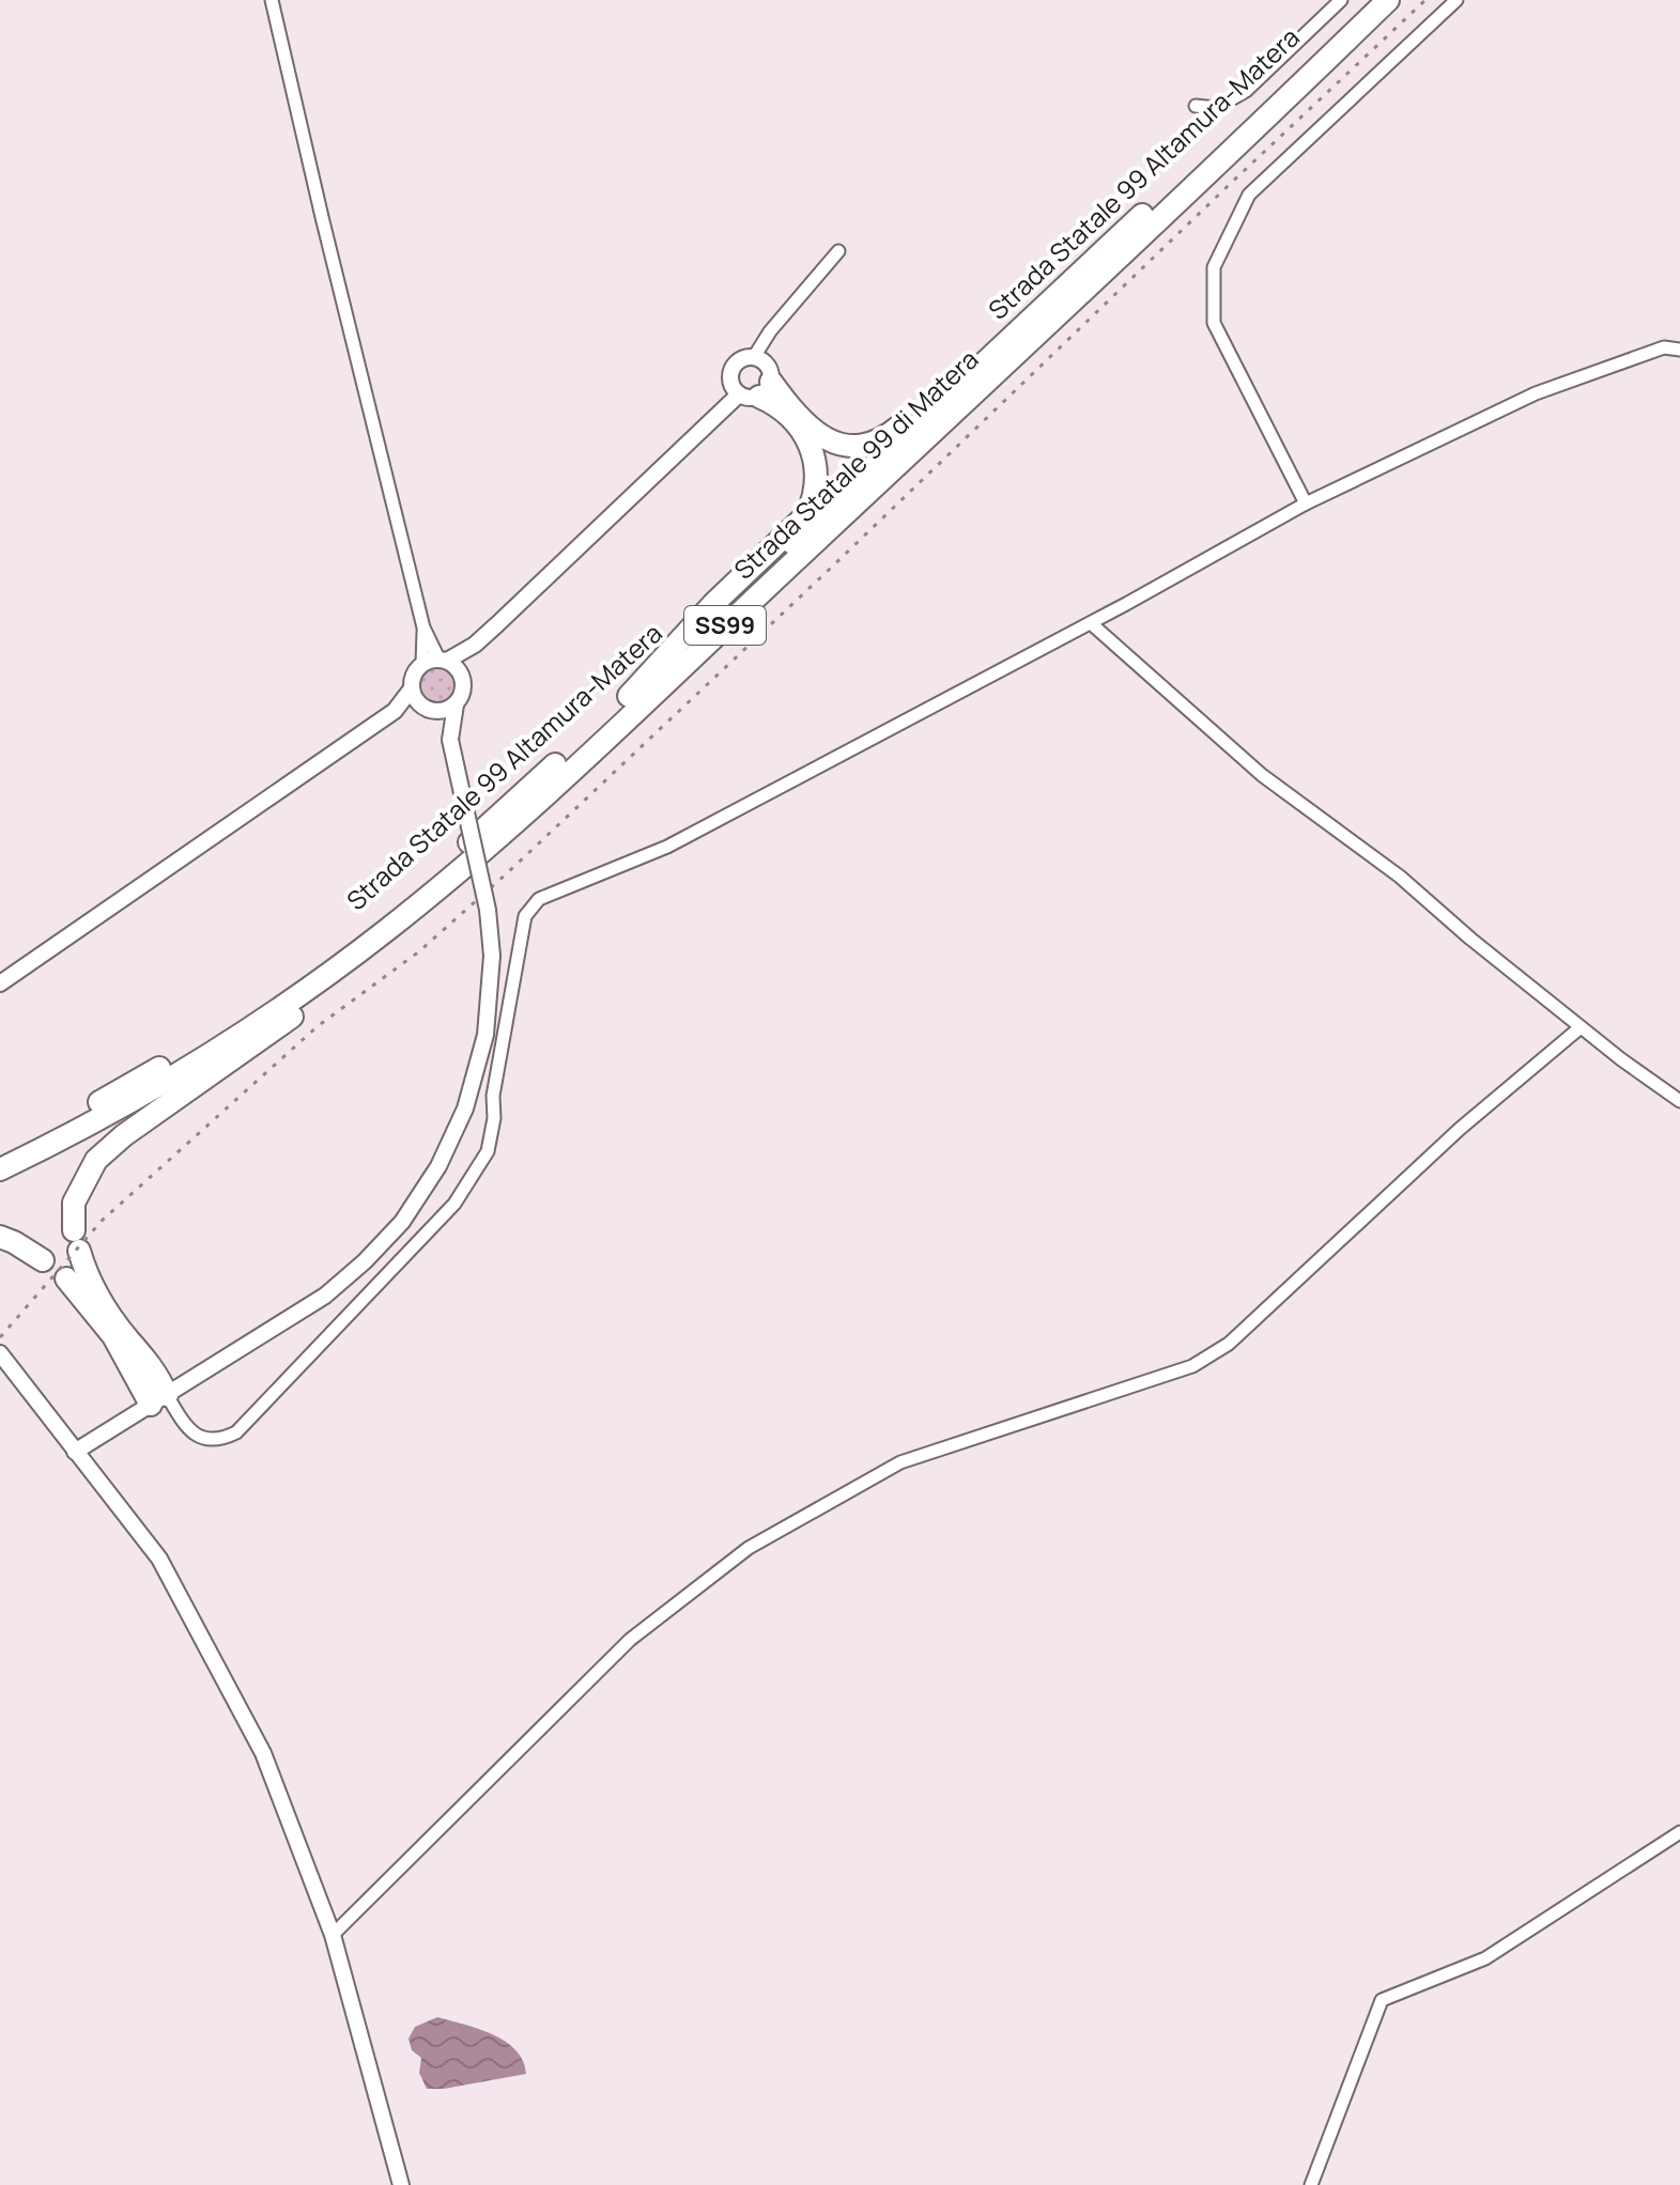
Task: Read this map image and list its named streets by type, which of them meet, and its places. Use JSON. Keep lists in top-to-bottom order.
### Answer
{
  "streets": {
    "highway": ["Strada Statale 99 Altamura-Matera", "Strada Statale 99 di Matera", "SS99"]
  }
}
